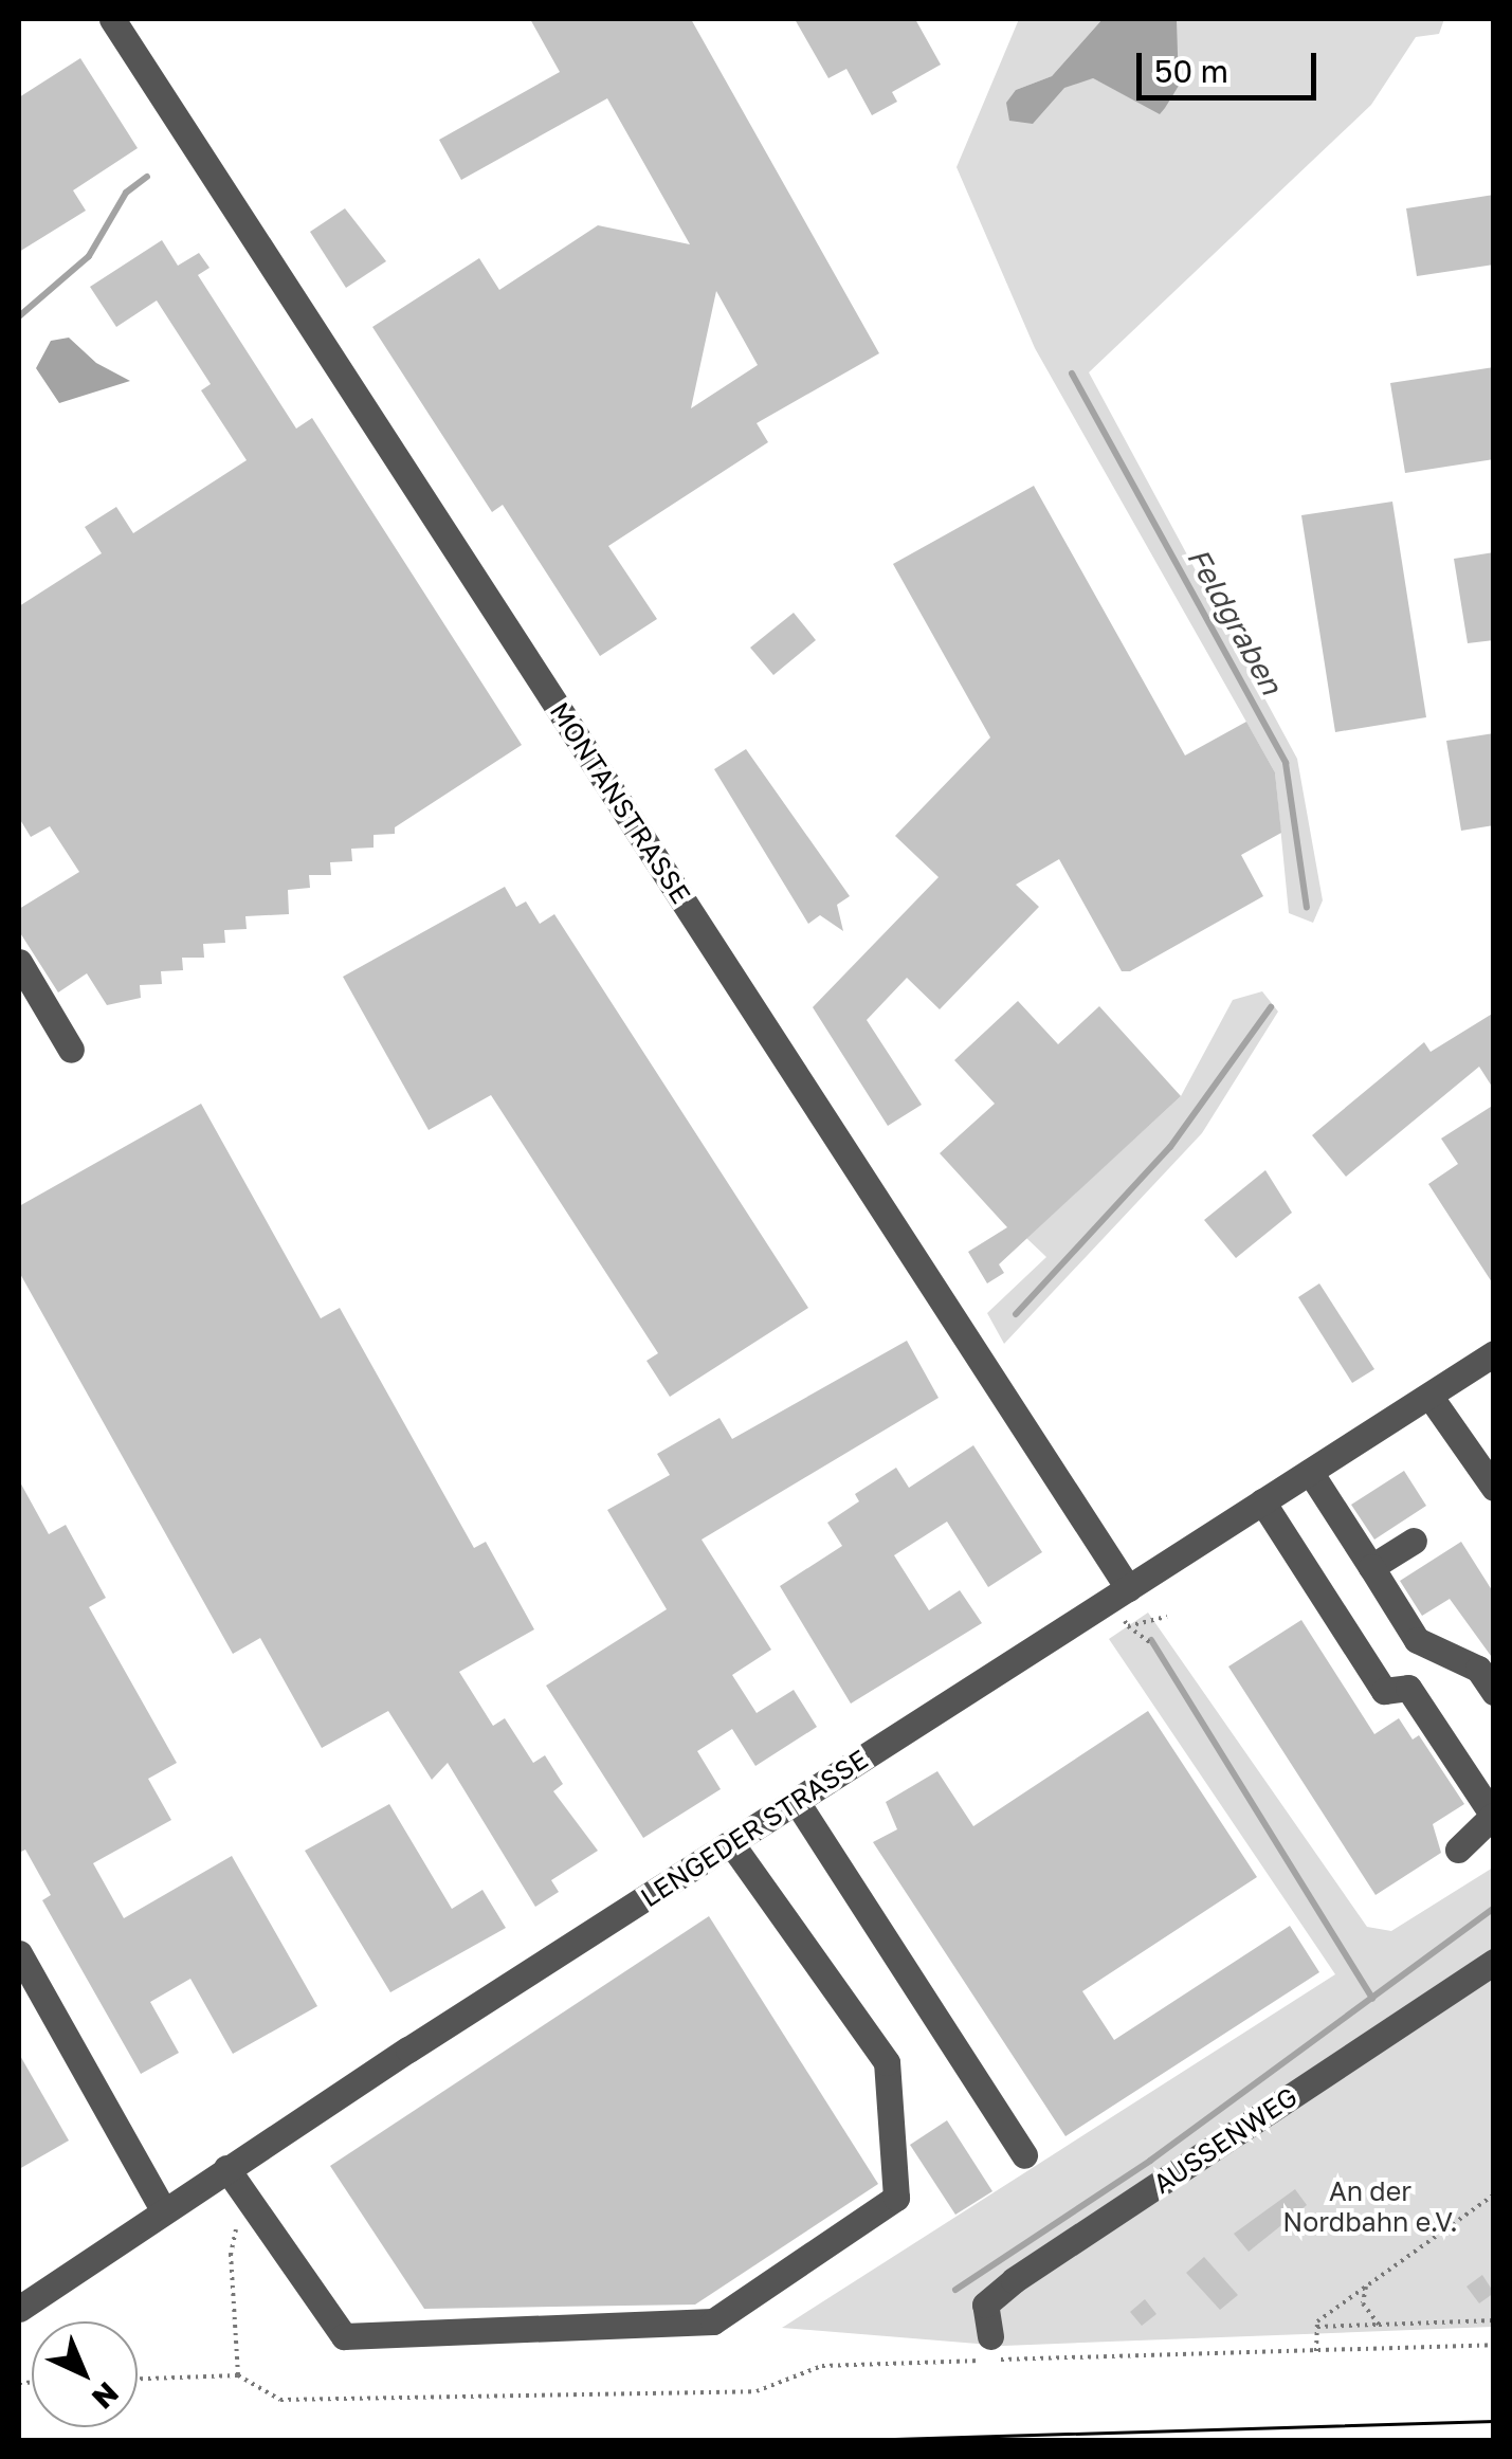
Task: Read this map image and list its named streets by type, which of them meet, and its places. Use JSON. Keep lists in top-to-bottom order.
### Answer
{
  "streets": {
    "street": ["MONTANSTRASSE", "LENGEDER STRASSE", "AUSSENWEG"]
  },
  "crossings": [
    ["MONTANSTRASSE", "LENGEDER STRASSE"]
  ],
  "water": ["Feldgraben"],
  "parks": ["An der Nordbahn e.V."],
  "scale_bar": "50 m",
  "north": "bottom right"
}
